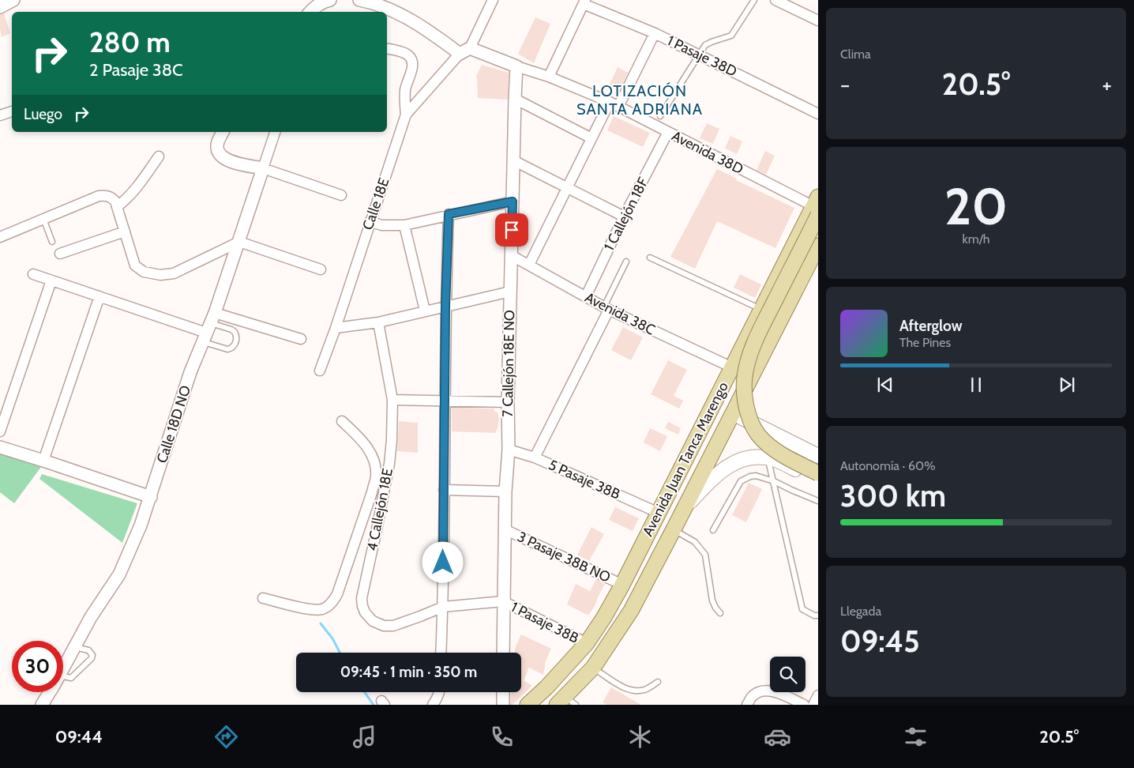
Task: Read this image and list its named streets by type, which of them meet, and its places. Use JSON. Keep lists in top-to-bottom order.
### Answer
{
  "streets": {
    "main road": ["Avenida Juan Tanca Marengo"],
    "street": [
      "1 Pasaje 38D",
      "Avenida 38D",
      "Calle 18E",
      "1 Callejón 18F",
      "Avenida 38C",
      "7 Callejón 18E NO",
      "Calle 18D NO",
      "5 Pasaje 38B",
      "4 Callejón 18E",
      "3 Pasaje 38B NO",
      "1 Pasaje 38B"
    ]
  },
  "crossings": [
    ["Avenida 38D", "Calle 18E"],
    ["Avenida 38D", "1 Callejón 18F"],
    ["Avenida 38D", "7 Callejón 18E NO"],
    ["Avenida 38D", "Avenida Juan Tanca Marengo"],
    ["1 Callejón 18F", "Avenida 38C"],
    ["Avenida 38C", "7 Callejón 18E NO"],
    ["Avenida 38C", "Avenida Juan Tanca Marengo"],
    ["7 Callejón 18E NO", "5 Pasaje 38B"],
    ["7 Callejón 18E NO", "3 Pasaje 38B NO"],
    ["7 Callejón 18E NO", "1 Pasaje 38B"],
    ["Avenida Juan Tanca Marengo", "5 Pasaje 38B"],
    ["Avenida Juan Tanca Marengo", "3 Pasaje 38B NO"],
    ["Avenida Juan Tanca Marengo", "1 Pasaje 38B"],
    ["4 Callejón 18E", "1 Pasaje 38B"]
  ],
  "districts": ["LOTIZACIÓN SANTA ADRIANA"],
  "page": {
    "tile": [
      "Clima",
      ["20", "km/h"],
      ["Autonomía · 60%", "300 km"],
      ["Llegada", "09:45"]
    ],
    "turn": ["280 m", "2 Pasaje 38C"],
    "heat": ["−", "20.5°", "+"],
    "then": "Luego",
    "song": ["Afterglow", "The Pines"],
    "limit": "30",
    "trip": "09:45 · 1 min · 350 m",
    "tabs": ["09:44", "20.5°"]
  }
}
